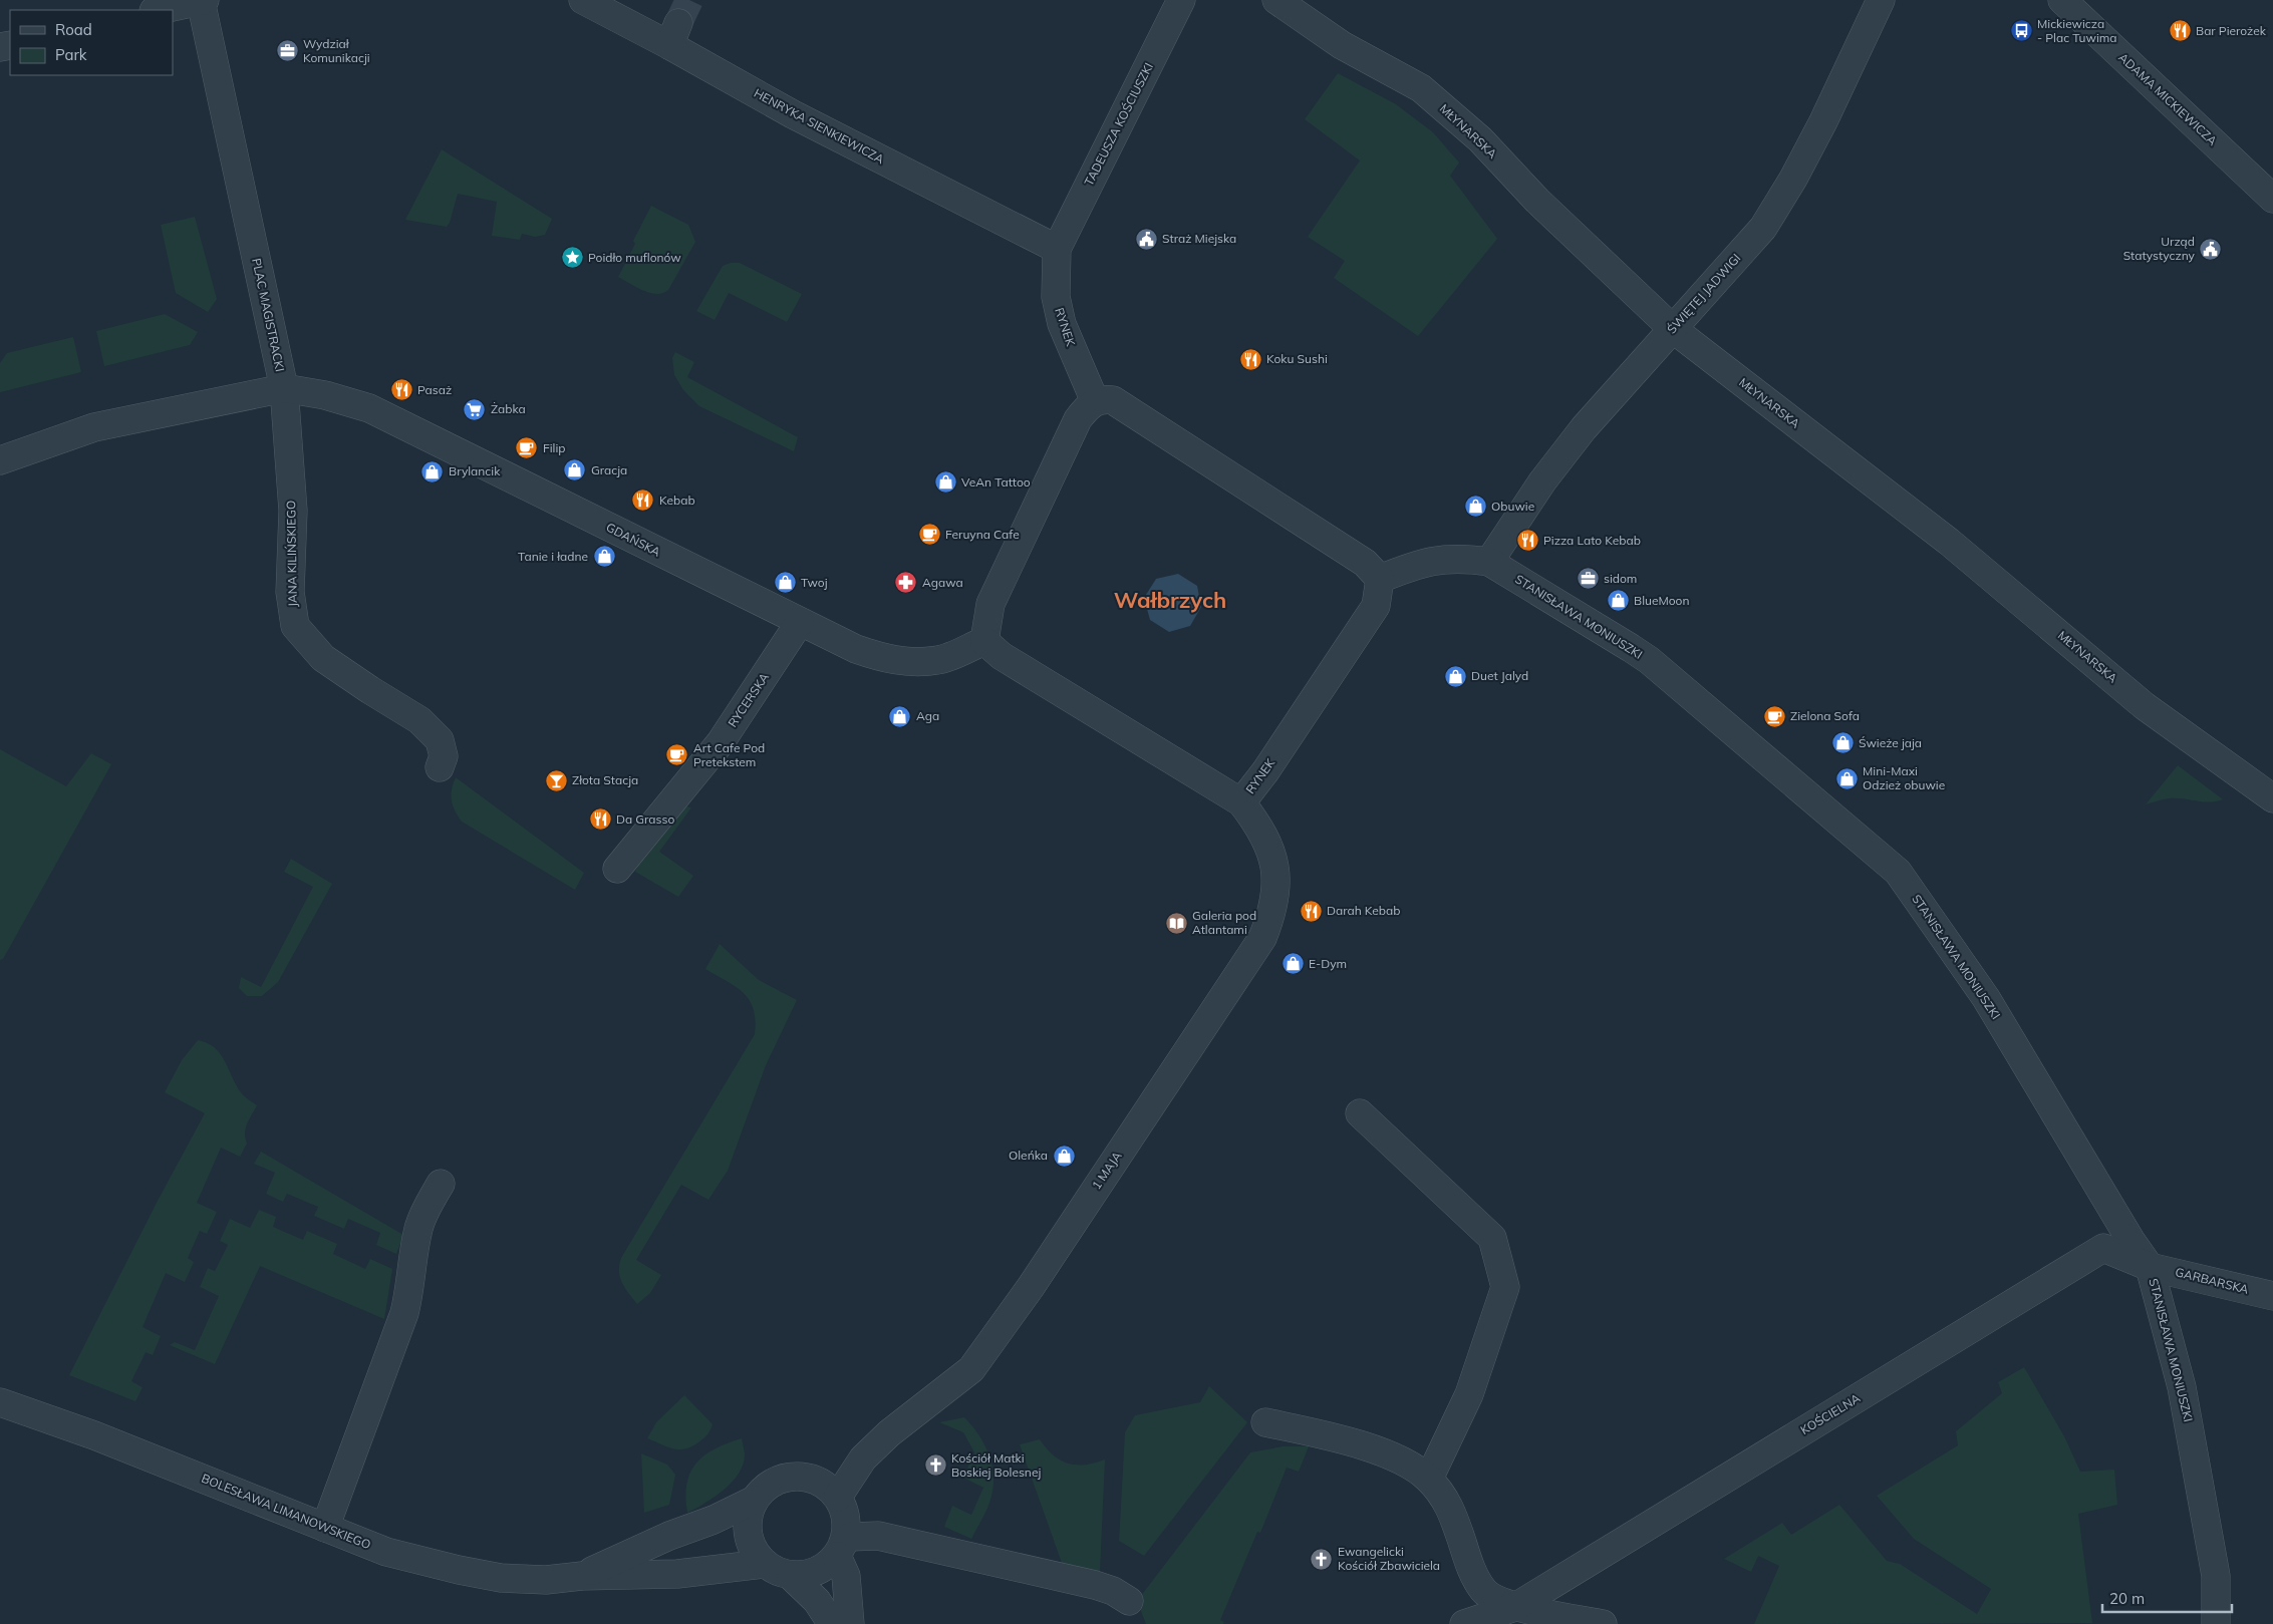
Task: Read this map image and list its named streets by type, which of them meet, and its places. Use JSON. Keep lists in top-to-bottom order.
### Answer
{
  "streets": {
    "street": [
      "ADAMA MICKIEWICZA",
      "TADEUSZA KOŚCIUSZKI",
      "HENRYKA SIENKIEWICZA",
      "MŁYNARSKA",
      "ŚWIĘTEJ JADWIGI",
      "PLAC MAGISTRACKI",
      "RYNEK",
      "GDAŃSKA",
      "JANA KILIŃSKIEGO",
      "STANISŁAWA MONIUSZKI",
      "RYCERSKA",
      "1 MAJA",
      "GARBARSKA",
      "KOŚCIELNA",
      "BOLESŁAWA LIMANOWSKIEGO"
    ]
  },
  "crossings": [
    ["TADEUSZA KOŚCIUSZKI", "HENRYKA SIENKIEWICZA"],
    ["TADEUSZA KOŚCIUSZKI", "RYNEK"],
    ["HENRYKA SIENKIEWICZA", "RYNEK"],
    ["MŁYNARSKA", "ŚWIĘTEJ JADWIGI"],
    ["ŚWIĘTEJ JADWIGI", "STANISŁAWA MONIUSZKI"],
    ["PLAC MAGISTRACKI", "GDAŃSKA"],
    ["PLAC MAGISTRACKI", "JANA KILIŃSKIEGO"],
    ["RYNEK", "GDAŃSKA"],
    ["RYNEK", "STANISŁAWA MONIUSZKI"],
    ["RYNEK", "1 MAJA"],
    ["GDAŃSKA", "JANA KILIŃSKIEGO"],
    ["GDAŃSKA", "RYCERSKA"],
    ["STANISŁAWA MONIUSZKI", "GARBARSKA"],
    ["STANISŁAWA MONIUSZKI", "KOŚCIELNA"],
    ["1 MAJA", "BOLESŁAWA LIMANOWSKIEGO"],
    ["GARBARSKA", "KOŚCIELNA"]
  ],
  "districts": ["Wałbrzych"],
  "places": {
    "bus stop": ["Mickiewicza - Plac Tuwima"],
    "restaurant": [
      "Bar Pierożek",
      "Koku Sushi",
      "Pasaż",
      "Kebab",
      "Pizza Lato Kebab",
      "Da Grasso",
      "Darah Kebab"
    ],
    "office": ["Wydział Komunikacji", "sidom"],
    "public building": ["Straż Miejska", "Urząd Statystyczny"],
    "place": ["Poidło muflonów"],
    "supermarket": ["Żabka"],
    "cafe": [
      "Filip",
      "Feruyna Cafe",
      "Zielona Sofa",
      "Art Cafe Pod Pretekstem"
    ],
    "shop": [
      "Gracja",
      "Brylancik",
      "VeAn Tattoo",
      "Obuwie",
      "Tanie i ładne",
      "Twoj",
      "BlueMoon",
      "Duet Jalyd",
      "Aga",
      "Świeże jaja",
      "Mini-Maxi Odzież obuwie",
      "E-Dym",
      "Oleńka"
    ],
    "pharmacy": ["Agawa"],
    "bar": ["Złota Stacja"],
    "library": ["Galeria pod Atlantami"],
    "church": ["Kościół Matki Boskiej Bolesnej", "Ewangelicki Kościół Zbawiciela"]
  },
  "legend": ["Road", "Park"],
  "scale_bar": "20 m"
}
